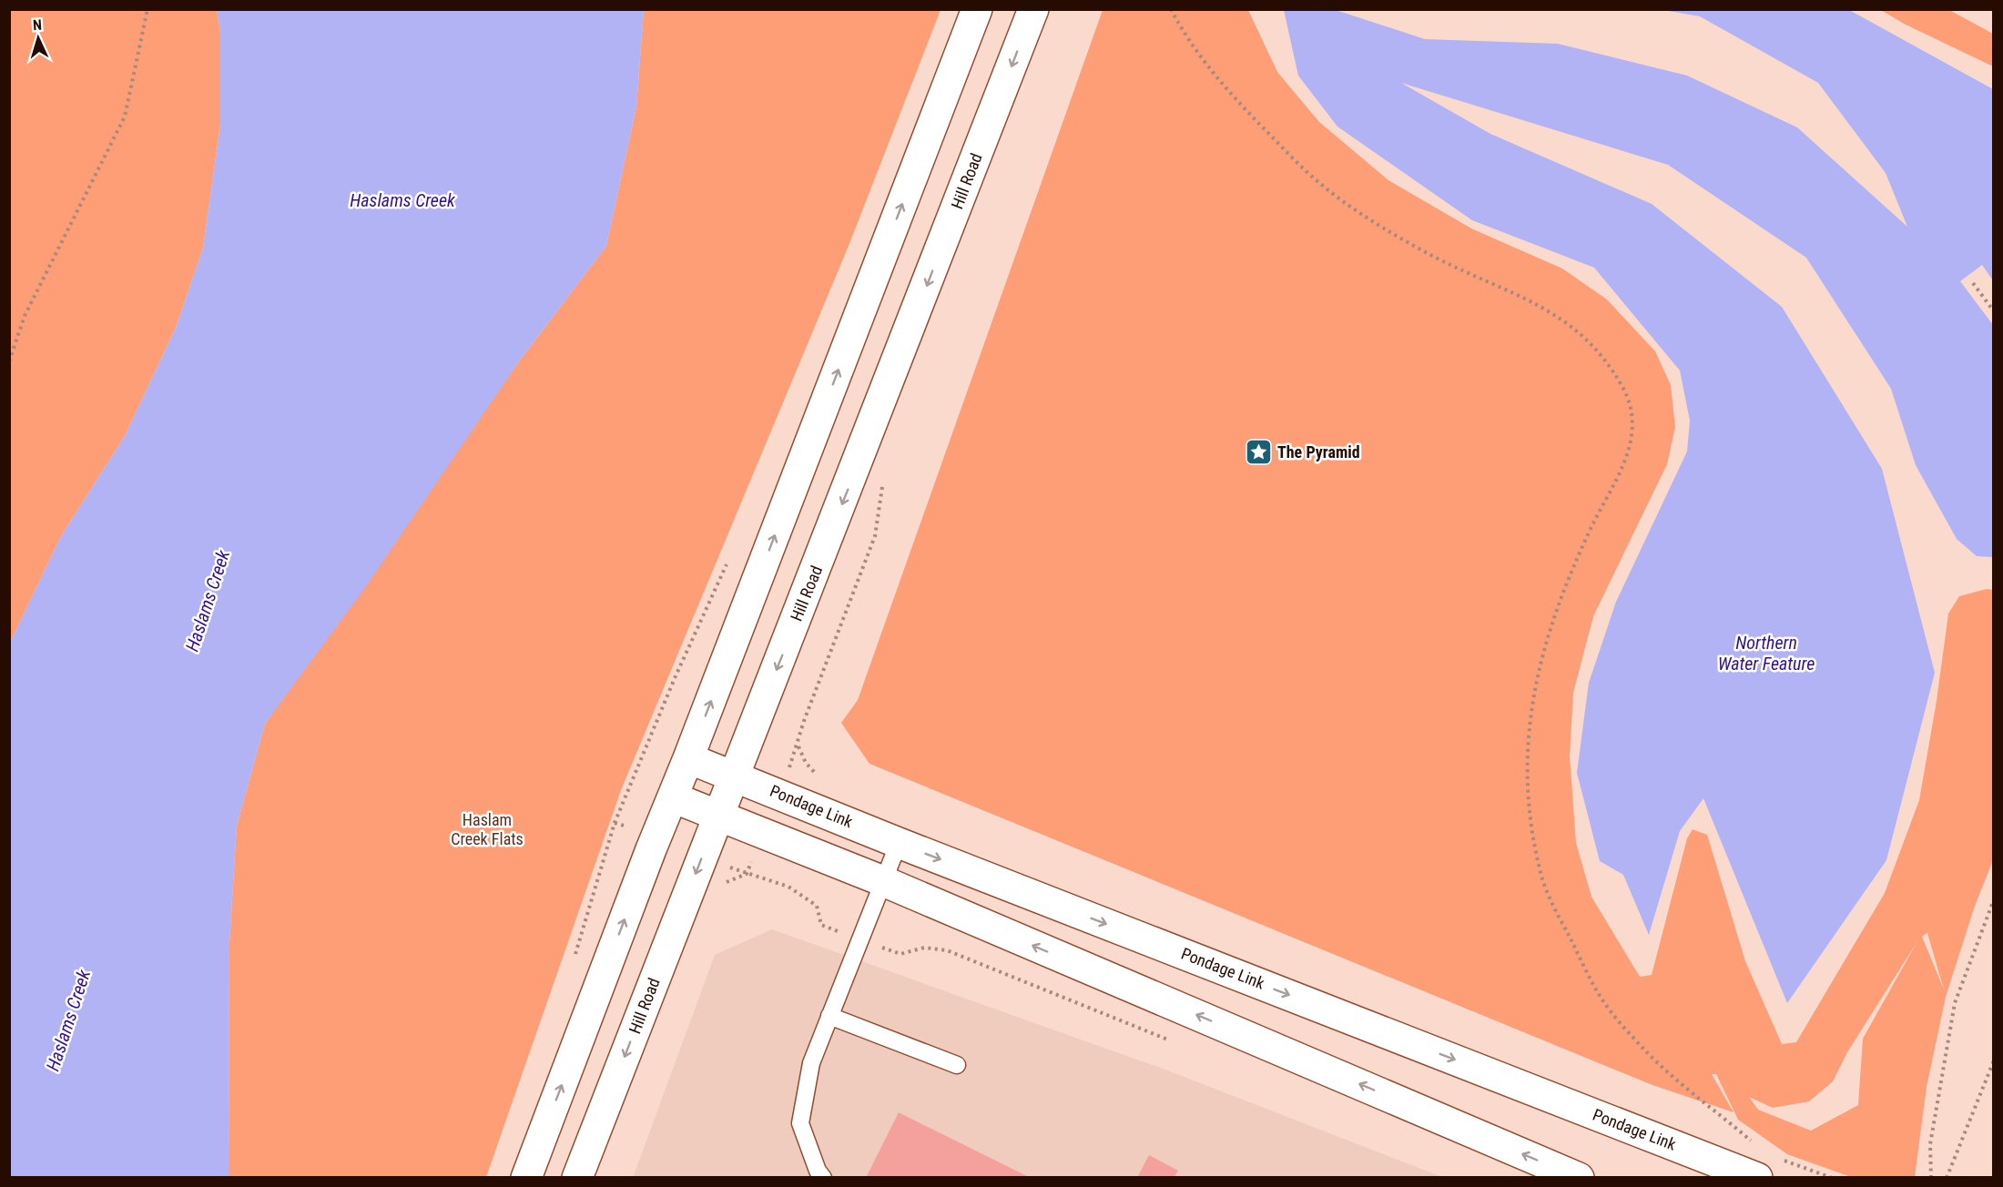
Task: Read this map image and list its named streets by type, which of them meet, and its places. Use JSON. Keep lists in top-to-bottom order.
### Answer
{
  "streets": {
    "main road": ["Hill Road", "Pondage Link"]
  },
  "crossings": [
    ["Hill Road", "Pondage Link"]
  ],
  "water": ["Haslams Creek", "Northern Water Feature"],
  "parks": ["Haslam Creek Flats"],
  "places": {
    "place": ["The Pyramid"]
  },
  "north": "top"
}
